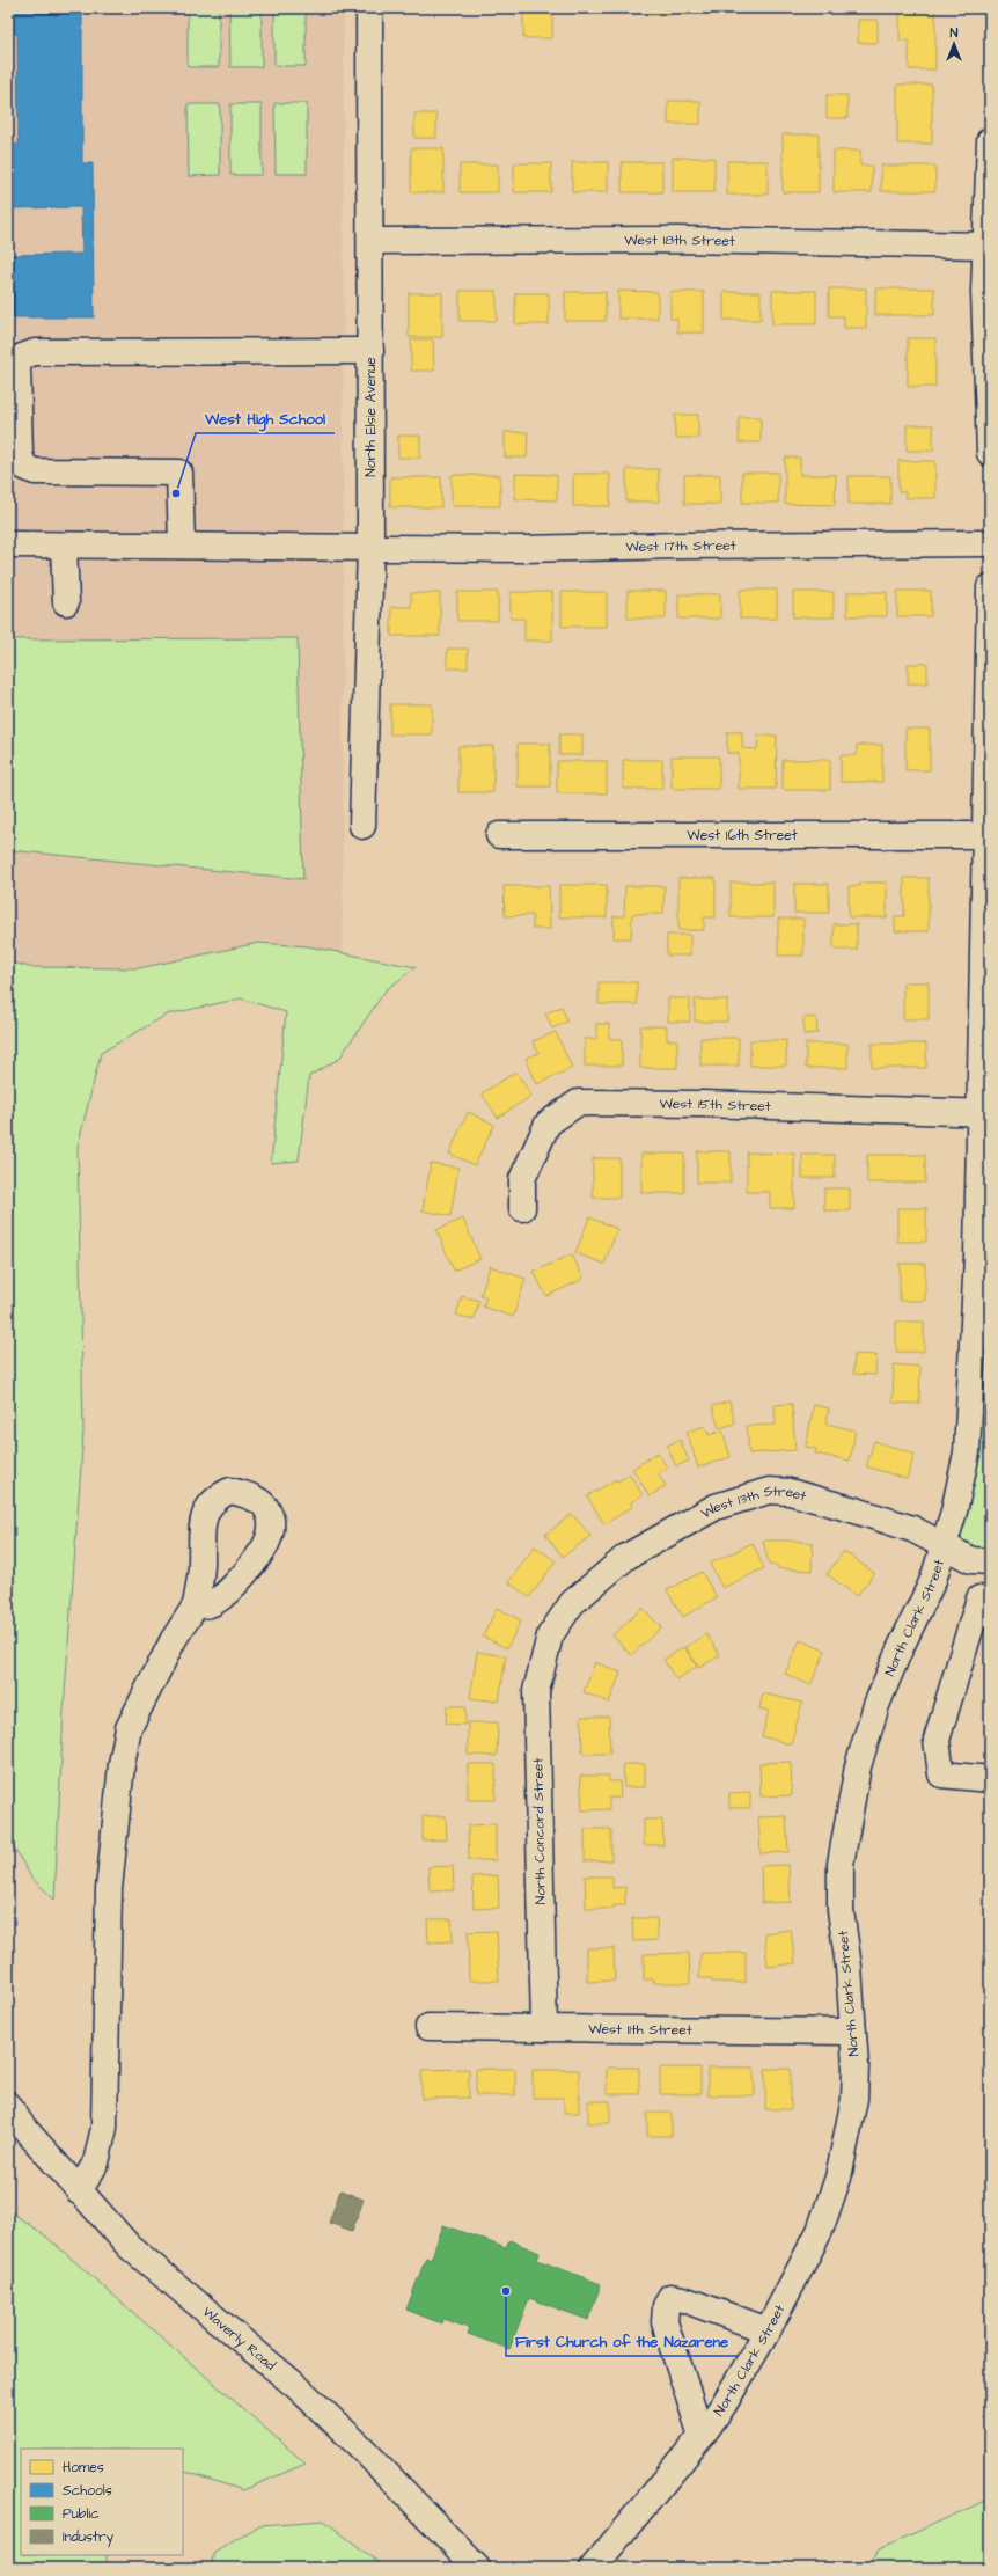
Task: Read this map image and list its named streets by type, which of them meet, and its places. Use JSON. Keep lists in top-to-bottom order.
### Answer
{
  "streets": {
    "street": [
      "West 18th Street",
      "North Elsie Avenue",
      "West 17th Street",
      "West 16th Street",
      "West 15th Street",
      "West 13th Street",
      "North Clark Street",
      "North Concord Street",
      "West 11th Street",
      "Waverly Road"
    ]
  },
  "crossings": [
    ["West 18th Street", "North Elsie Avenue"],
    ["North Elsie Avenue", "West 17th Street"],
    ["West 16th Street", "North Clark Street"],
    ["West 15th Street", "North Clark Street"],
    ["West 13th Street", "North Clark Street"],
    ["West 13th Street", "North Concord Street"],
    ["North Clark Street", "West 11th Street"],
    ["North Concord Street", "West 11th Street"]
  ],
  "places": ["West High School", "First Church of the Nazarene"],
  "legend": [
    "Homes",
    "Schools",
    "Public",
    "Industry"
  ],
  "north": "top"
}
